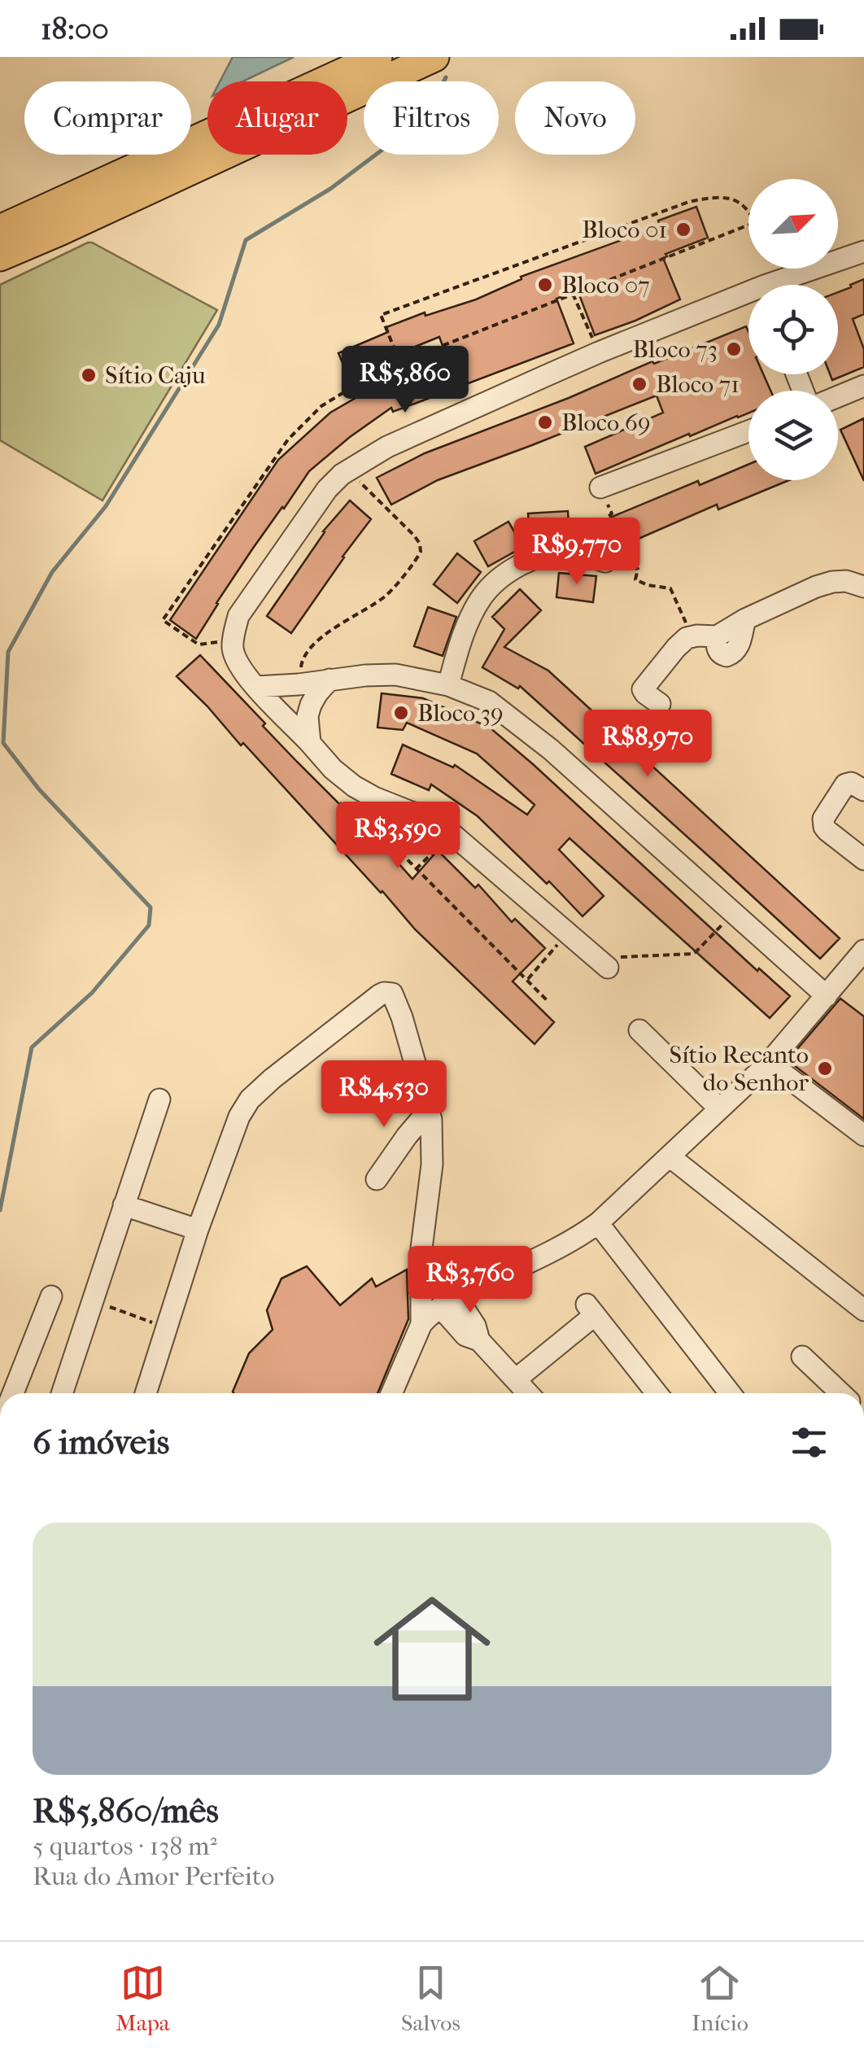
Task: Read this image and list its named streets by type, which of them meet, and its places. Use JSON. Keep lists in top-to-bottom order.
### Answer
{
  "places": [
    "Bloco 01",
    "Bloco 07",
    "Bloco 73",
    "Sítio Caju",
    "Bloco 71",
    "Bloco 69",
    "Bloco 39",
    "Sítio Recanto do Senhor"
  ],
  "north": "top right",
  "page": {
    "status": "18:00",
    "chip": [
      "Comprar",
      "Alugar",
      "Filtros",
      "Novo"
    ],
    "price": [
      "R$5,860",
      "R$9,770",
      "R$8,970",
      "R$3,590",
      "R$4,530",
      "R$3,760"
    ],
    "heading": "6 imóveis",
    "list": [
      {
        "name": "R$5,860/mês",
        "note": "5 quartos · 138 m² · Rua do Amor Perfeito"
      }
    ],
    "tabs": ["Mapa", "Salvos", "Início"]
  }
}
